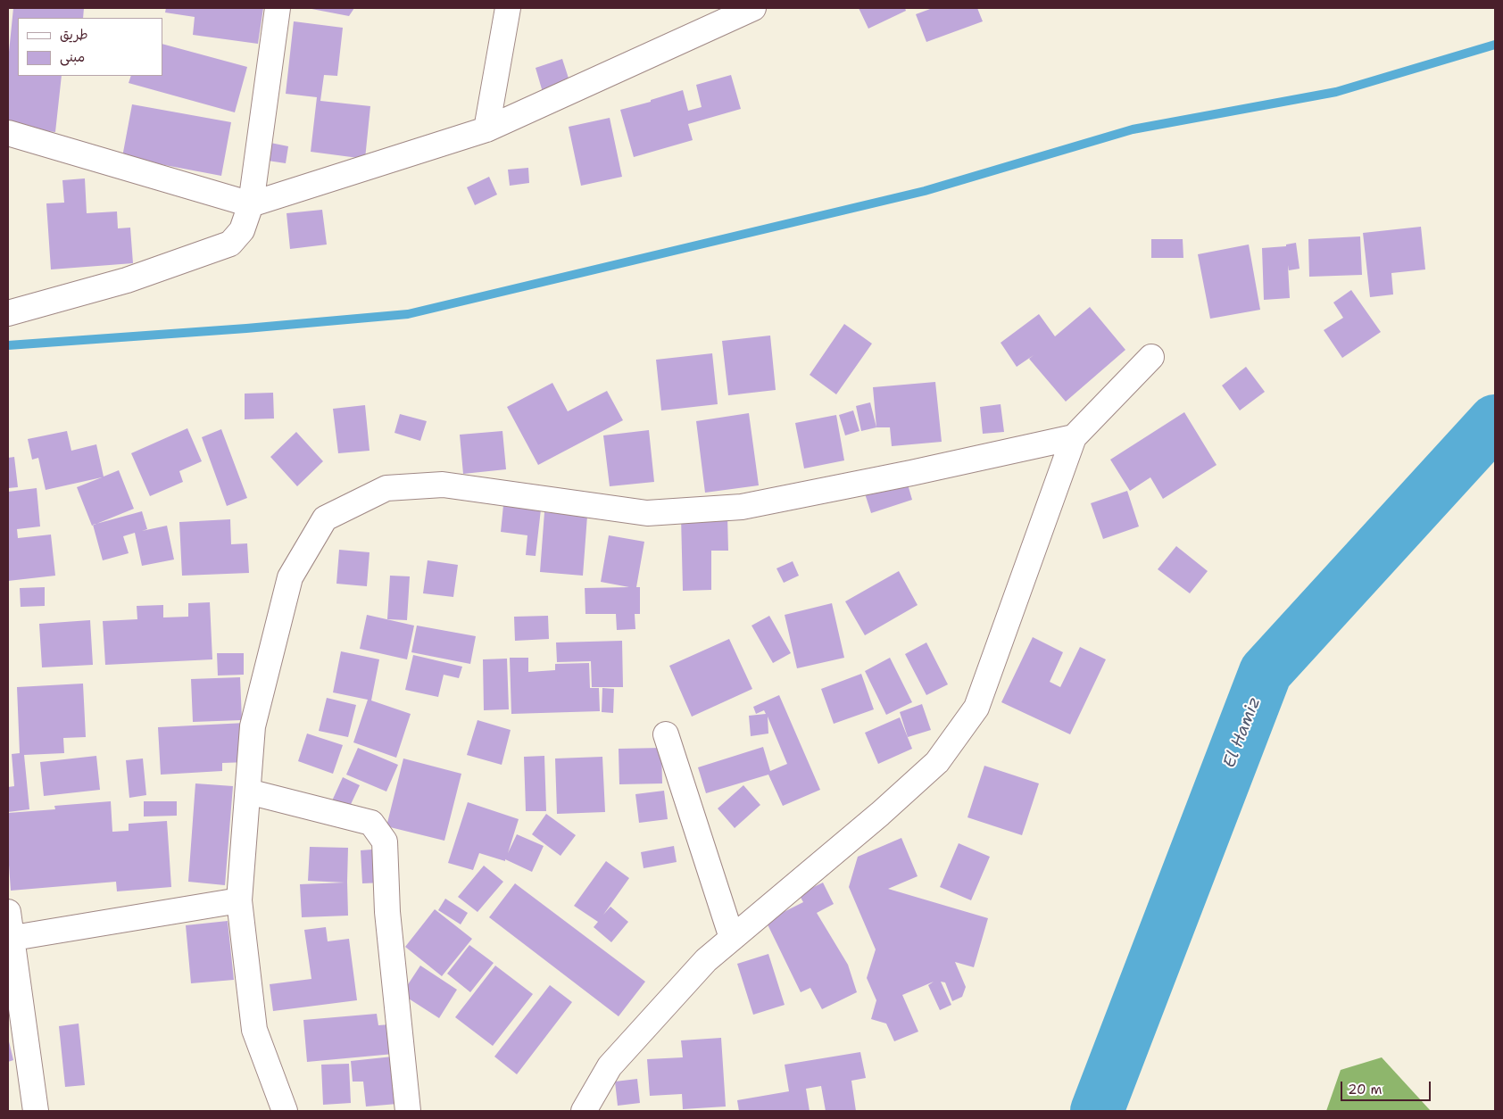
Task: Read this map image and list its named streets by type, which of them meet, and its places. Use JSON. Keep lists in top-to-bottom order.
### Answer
{
  "water": ["El Hamiz"],
  "legend": ["طريق", "مبنى"],
  "scale_bar": "20 m"
}
